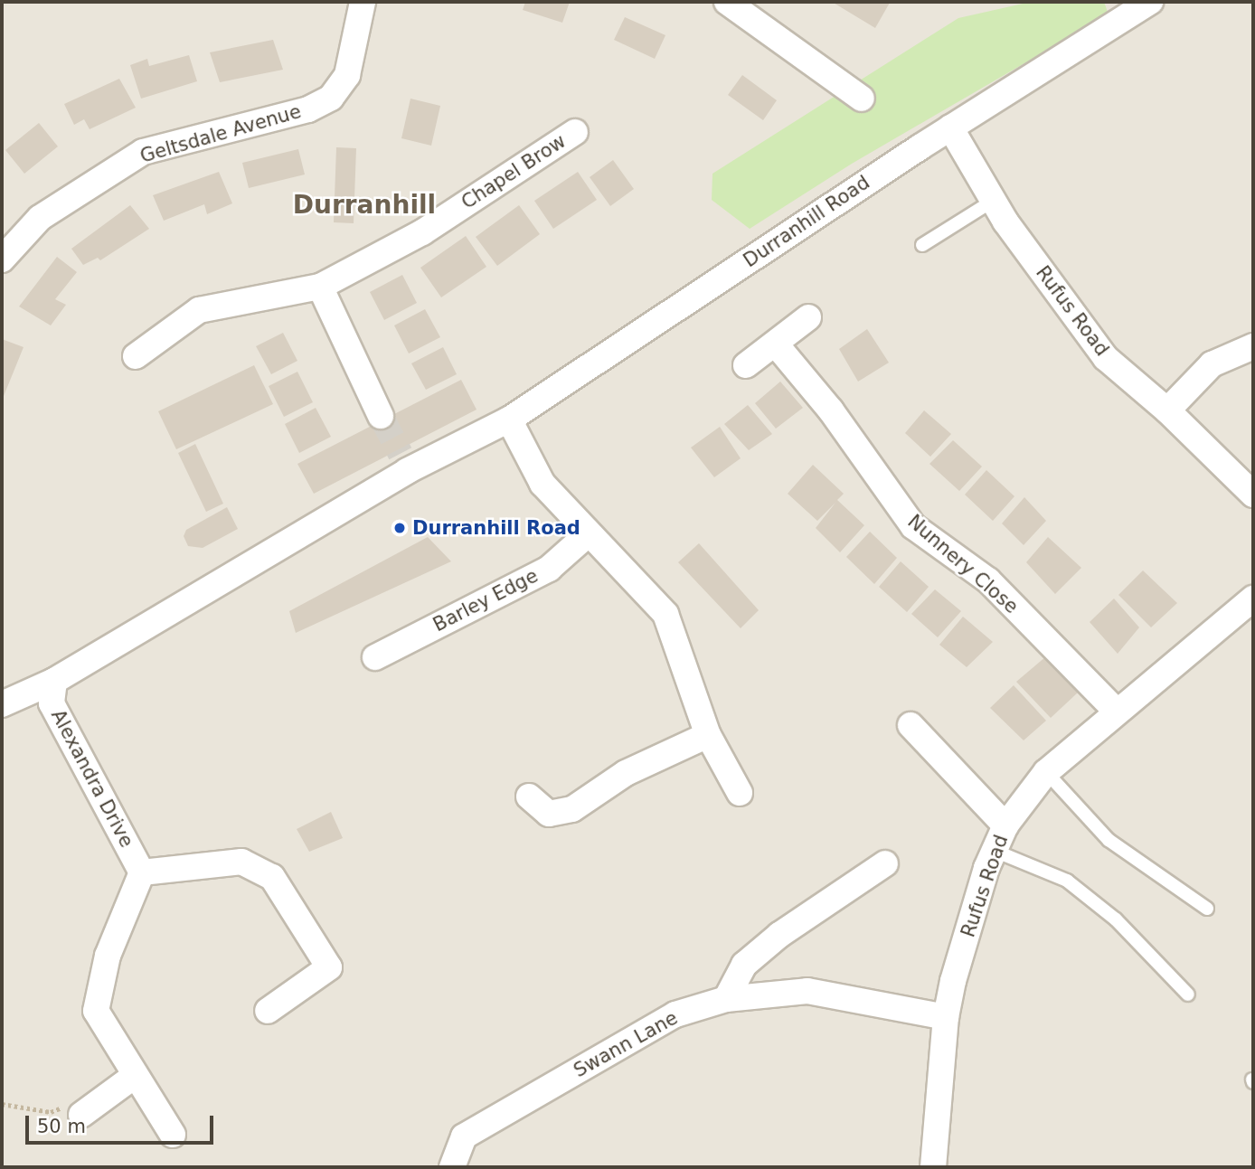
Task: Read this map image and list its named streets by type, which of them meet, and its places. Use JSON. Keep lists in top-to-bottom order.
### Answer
{
  "streets": {
    "street": [
      "Geltsdale Avenue",
      "Chapel Brow",
      "Durranhill Road",
      "Rufus Road",
      "Nunnery Close",
      "Barley Edge",
      "Alexandra Drive",
      "Swann Lane"
    ]
  },
  "crossings": [
    ["Durranhill Road", "Rufus Road"],
    ["Durranhill Road", "Alexandra Drive"],
    ["Rufus Road", "Nunnery Close"],
    ["Rufus Road", "Swann Lane"]
  ],
  "districts": ["Durranhill"],
  "places": ["Durranhill Road"],
  "scale_bar": "50 m"
}
